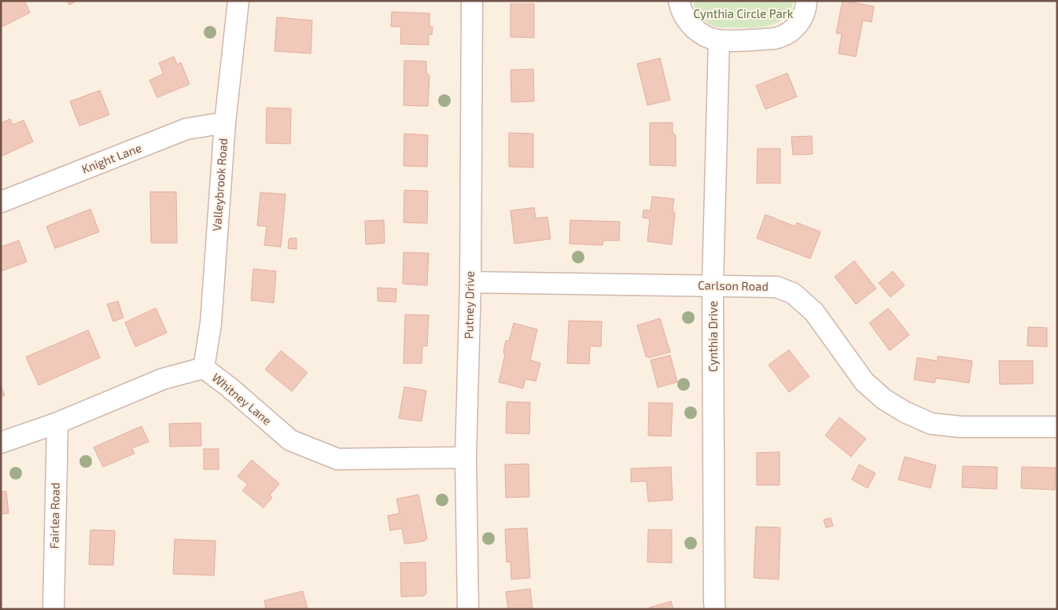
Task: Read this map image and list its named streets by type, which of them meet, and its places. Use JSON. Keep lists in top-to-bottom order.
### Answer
{
  "streets": {
    "street": [
      "Knight Lane",
      "Valleybrook Road",
      "Carlson Road",
      "Putney Drive",
      "Cynthia Drive",
      "Whitney Lane",
      "Fairlea Road"
    ]
  },
  "crossings": [
    ["Knight Lane", "Valleybrook Road"],
    ["Valleybrook Road", "Whitney Lane"],
    ["Carlson Road", "Putney Drive"],
    ["Carlson Road", "Cynthia Drive"],
    ["Putney Drive", "Whitney Lane"],
    ["Whitney Lane", "Fairlea Road"]
  ],
  "parks": ["Cynthia Circle Park"]
}
